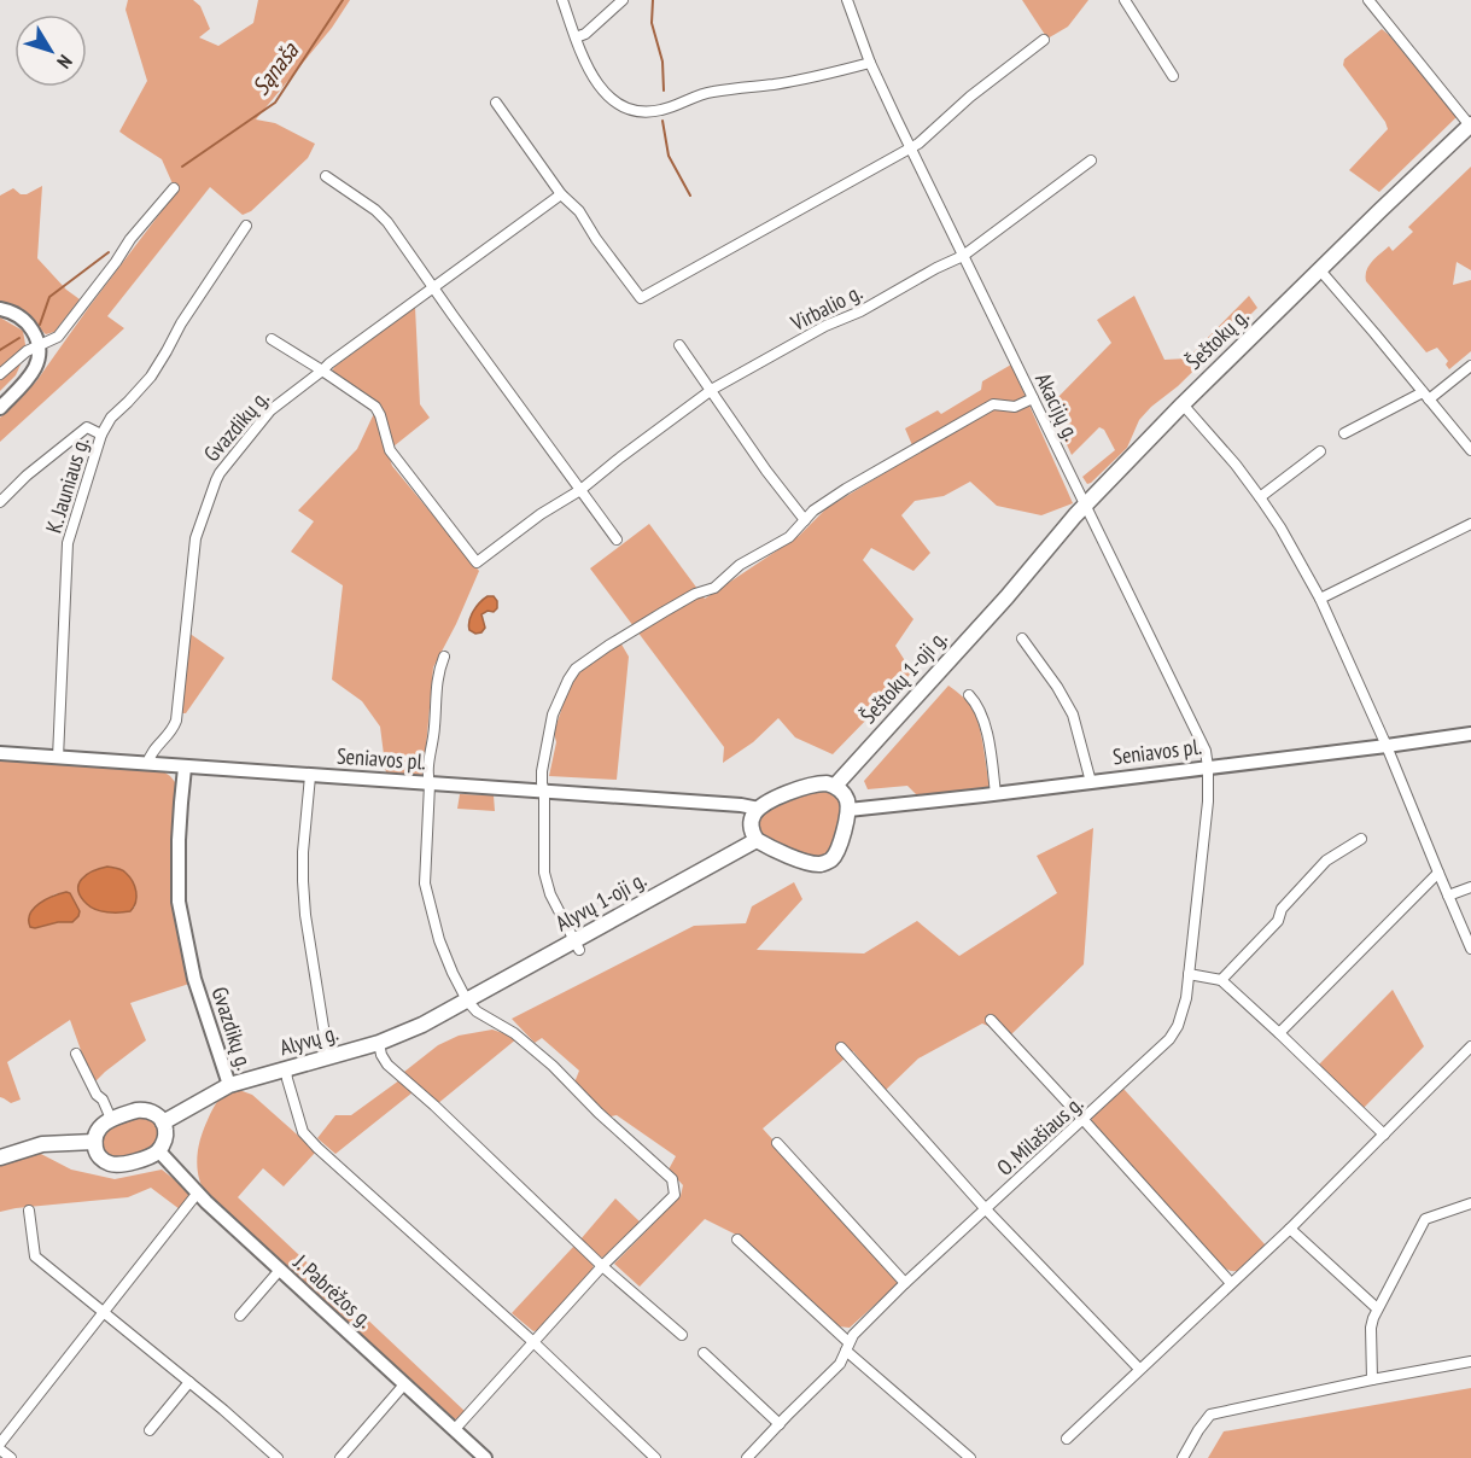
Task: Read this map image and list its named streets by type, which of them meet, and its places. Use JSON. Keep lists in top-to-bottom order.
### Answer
{
  "streets": {
    "main road": [
      "Šeštokų g.",
      "Šeštokų 1-oji g.",
      "Alyvų 1-oji g.",
      "Alyvų g."
    ],
    "street": [
      "Virbalio g.",
      "Akacijų g.",
      "Gvazdikų g.",
      "K. Jauniaus g.",
      "Seniavos pl.",
      "O. Milašiaus g.",
      "J. Pabrėžos g."
    ]
  },
  "crossings": [
    ["Virbalio g.", "Akacijų g."],
    ["Virbalio g.", "Gvazdikų g."],
    ["Šeštokų g.", "Akacijų g."],
    ["Šeštokų g.", "Šeštokų 1-oji g."],
    ["Akacijų g.", "Seniavos pl."],
    ["Akacijų g.", "O. Milašiaus g."],
    ["Gvazdikų g.", "Seniavos pl."],
    ["Gvazdikų g.", "Alyvų g."],
    ["K. Jauniaus g.", "Seniavos pl."],
    ["Šeštokų 1-oji g.", "Seniavos pl."],
    ["Šeštokų 1-oji g.", "Alyvų 1-oji g."],
    ["Seniavos pl.", "Alyvų 1-oji g."],
    ["Seniavos pl.", "O. Milašiaus g."],
    ["Alyvų 1-oji g.", "Alyvų g."],
    ["Alyvų g.", "J. Pabrėžos g."]
  ],
  "water": ["Sąnaša"],
  "north": "bottom right"
}
